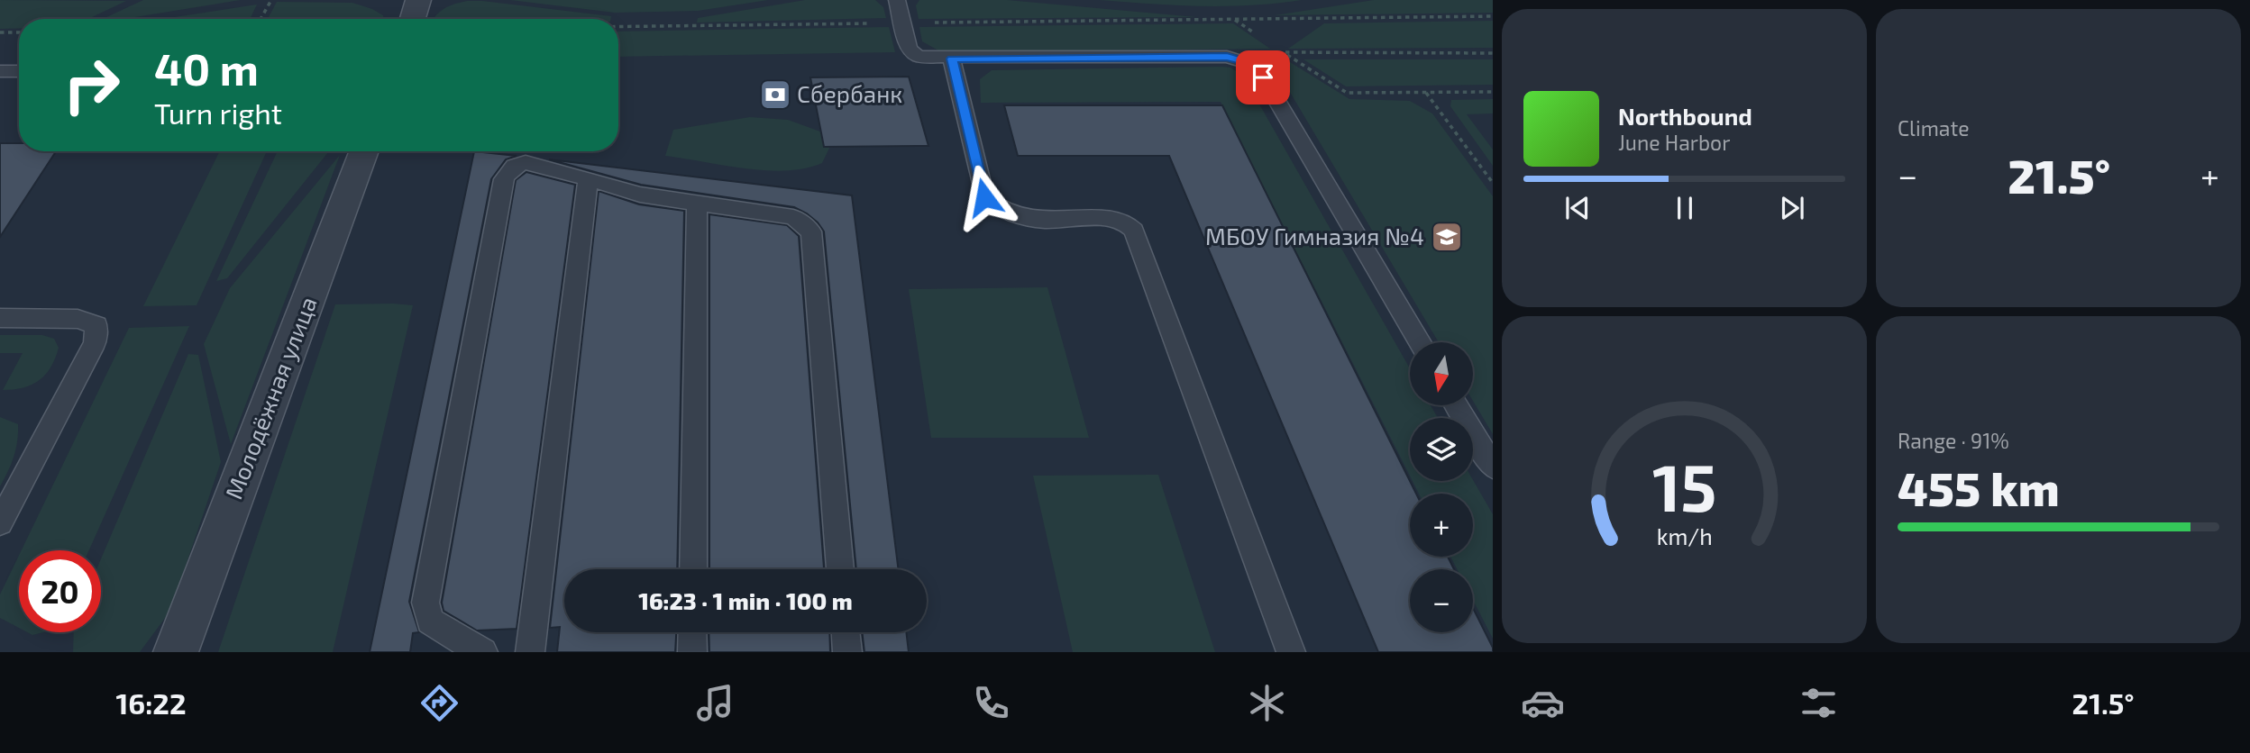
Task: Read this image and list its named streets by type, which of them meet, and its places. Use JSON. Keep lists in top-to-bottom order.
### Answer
{
  "streets": {
    "street": ["Молодёжная улица"]
  },
  "places": {
    "bank": ["Сбербанк"],
    "school or university": ["МБОУ Гимназия №4"]
  },
  "north": "bottom",
  "page": {
    "tile": [
      "Climate",
      ["Range · 91%", "455 km"]
    ],
    "turn": ["40 m", "Turn right"],
    "song": ["Northbound", "June Harbor"],
    "heat": ["−", "21.5°", "+"],
    "map_buttons": ["+", "−"],
    "limit": "20",
    "trip": "16:23 · 1 min · 100 m",
    "tabs": ["16:22", "21.5°"],
    "gauge": ["15", "km/h"]
  }
}
